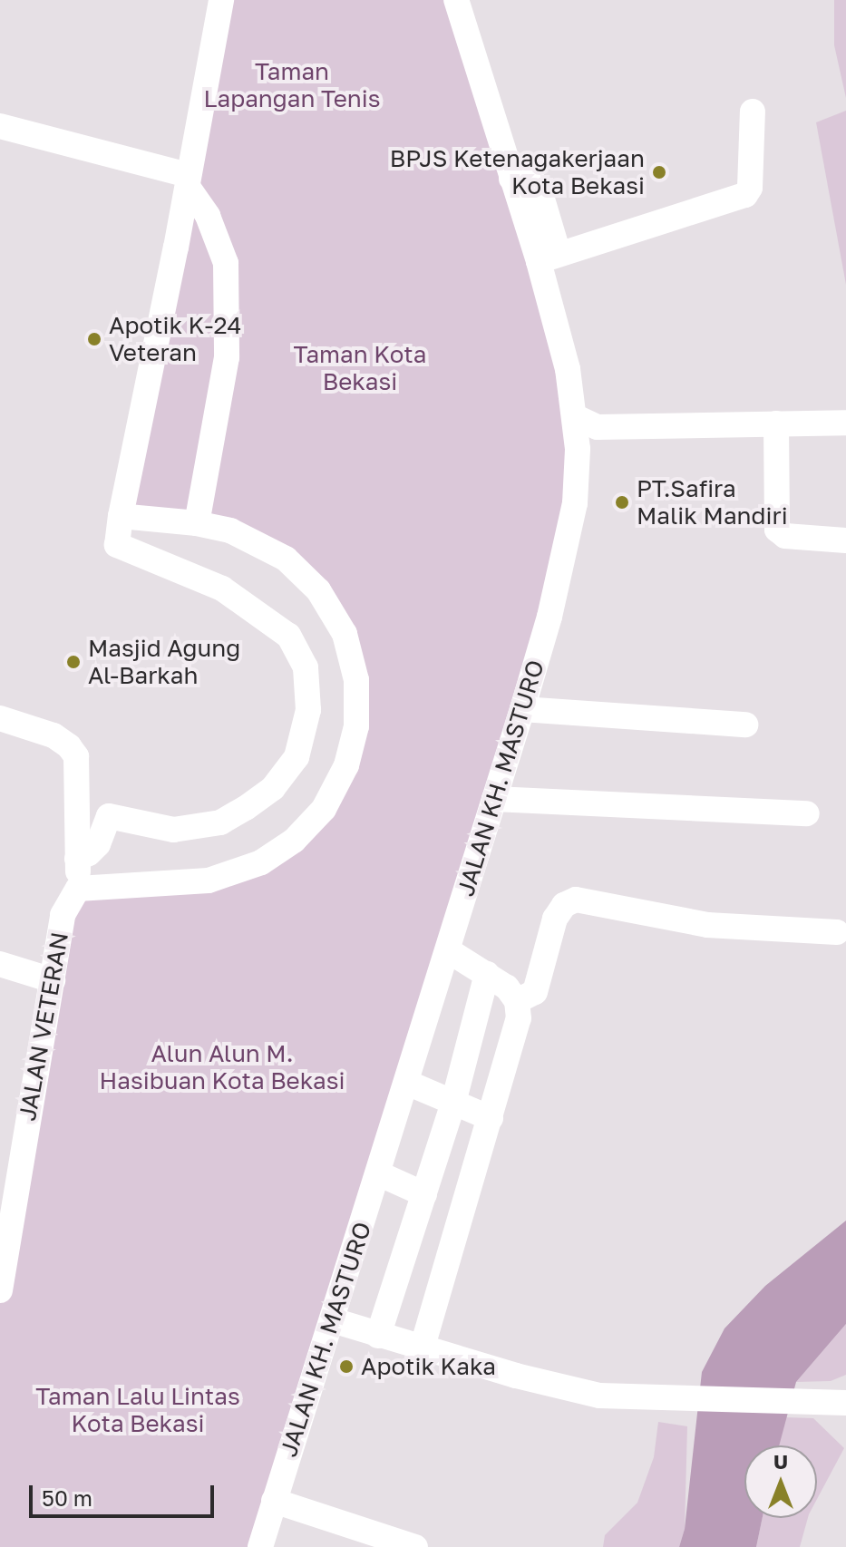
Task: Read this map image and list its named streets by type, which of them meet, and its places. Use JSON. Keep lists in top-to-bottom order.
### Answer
{
  "streets": {
    "street": ["JALAN KH. MASTURO", "JALAN VETERAN"]
  },
  "parks": [
    "Taman Lapangan Tenis",
    "Taman Kota Bekasi",
    "Alun Alun M. Hasibuan Kota Bekasi",
    "Taman Lalu Lintas Kota Bekasi"
  ],
  "places": [
    "BPJS Ketenagakerjaan Kota Bekasi",
    "Apotik K-24 Veteran",
    "PT.Safira Malik Mandiri",
    "Masjid Agung Al-Barkah",
    "Apotik Kaka"
  ],
  "scale_bar": "50 m",
  "north": "top"
}
